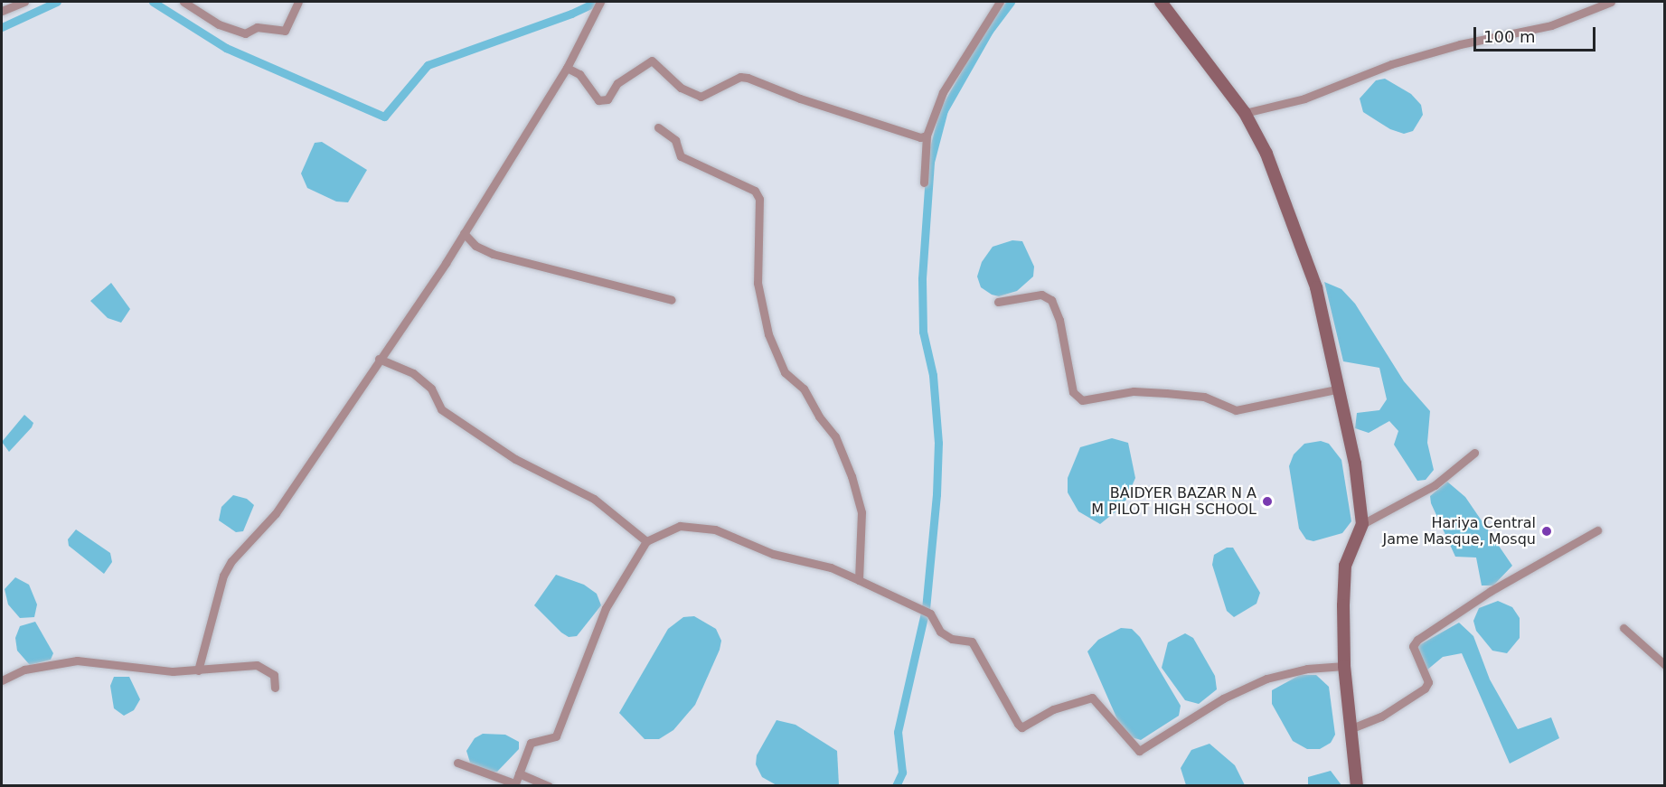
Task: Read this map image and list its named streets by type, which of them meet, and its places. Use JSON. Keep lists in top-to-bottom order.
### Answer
{
  "places": ["BAIDYER BAZAR N A M PILOT HIGH SCHOOL", "Hariya Central Jame Masque, Mosqu"],
  "scale_bar": "100 m"
}
